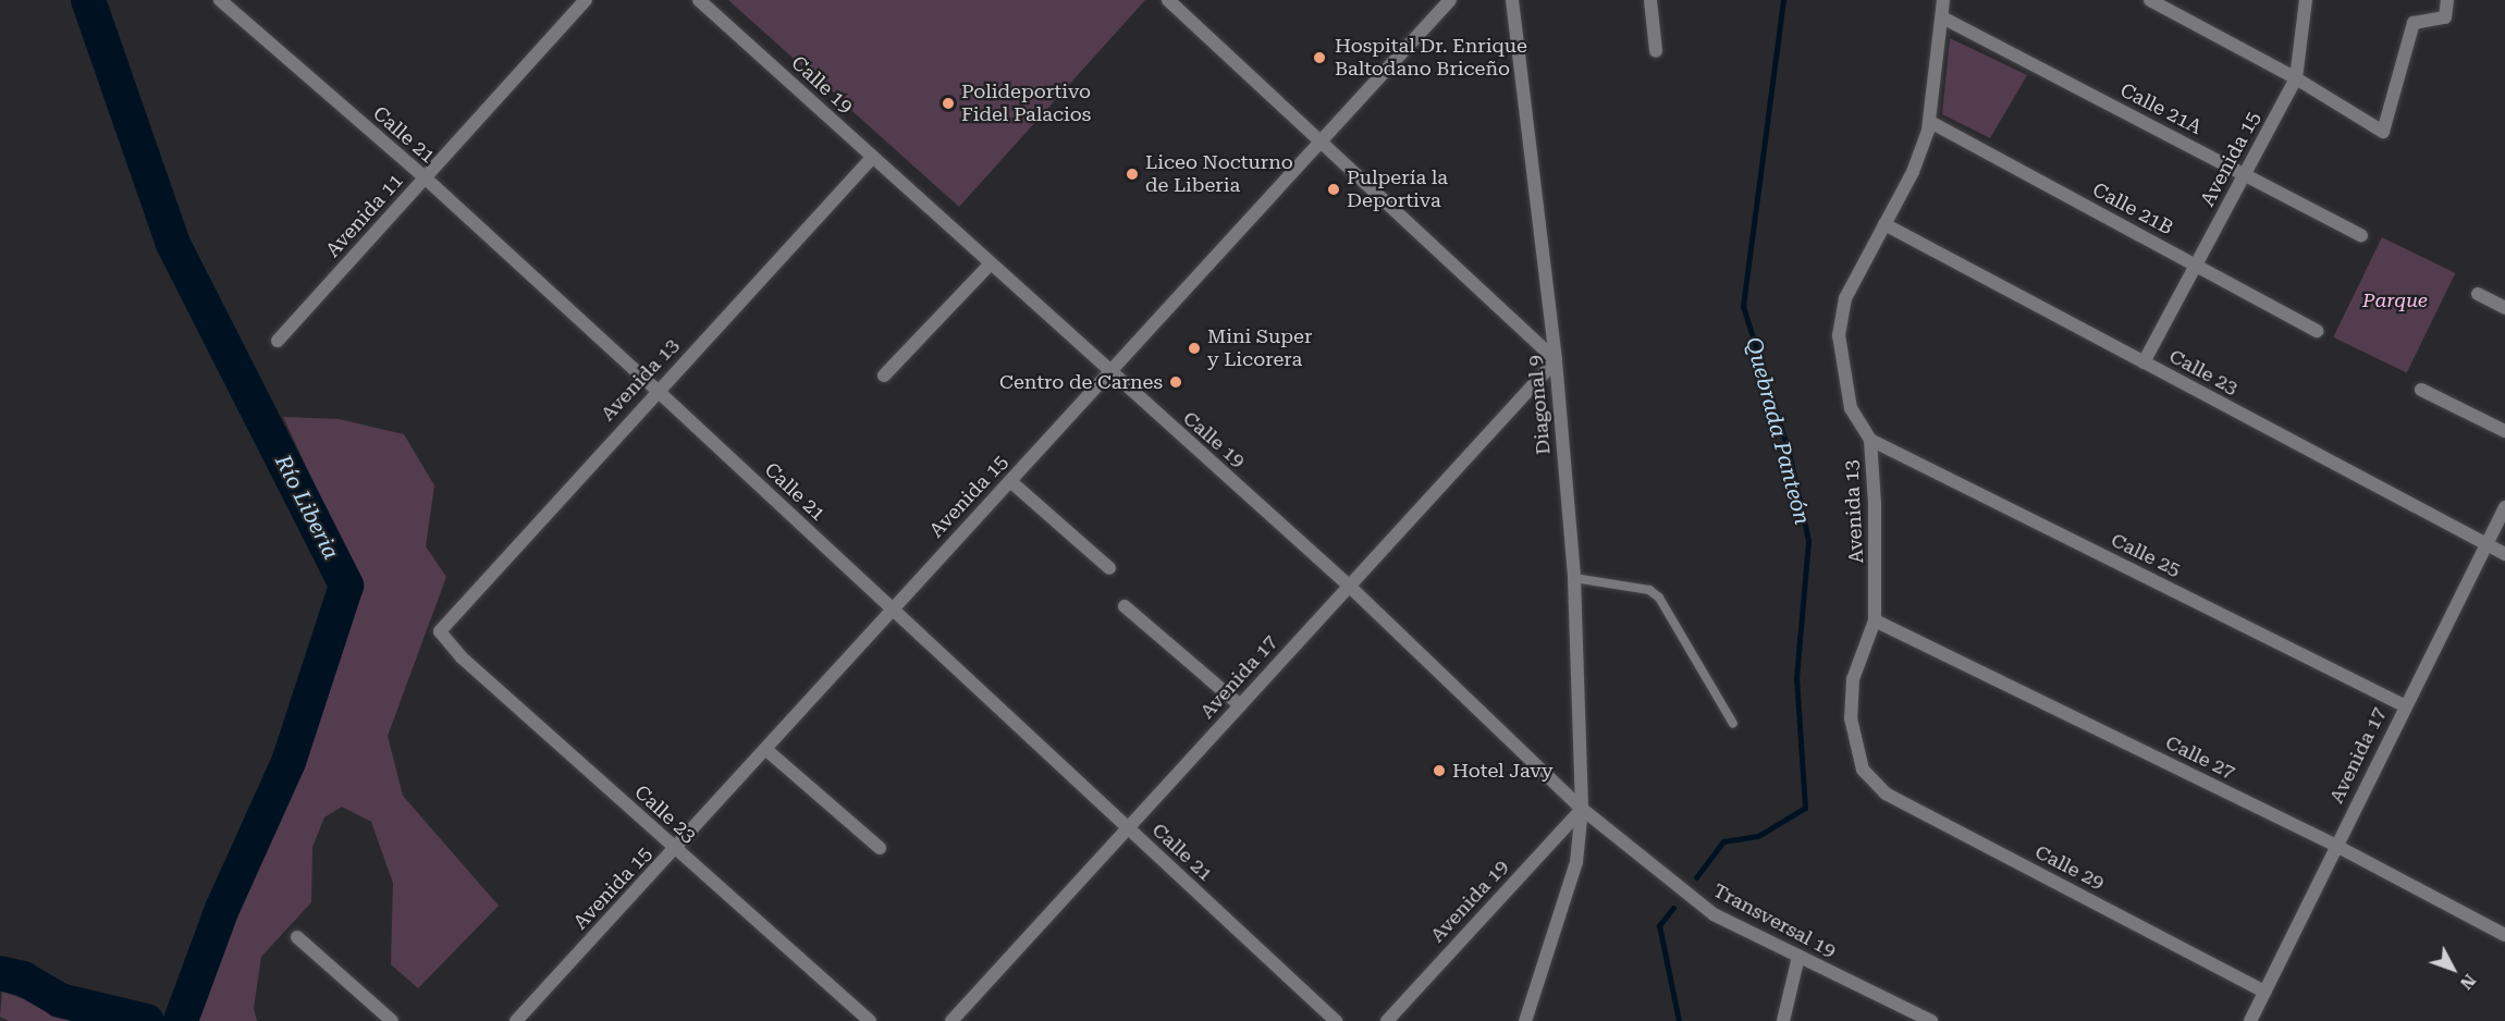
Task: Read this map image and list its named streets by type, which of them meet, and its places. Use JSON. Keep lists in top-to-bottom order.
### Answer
{
  "streets": {
    "street": [
      "Calle 19",
      "Calle 21A",
      "Calle 21",
      "Avenida 15",
      "Calle 21B",
      "Avenida 11",
      "Calle 23",
      "Avenida 13",
      "Diagonal 9",
      "Calle 25",
      "Avenida 17",
      "Calle 27",
      "Calle 29",
      "Avenida 19",
      "Transversal 19"
    ]
  },
  "crossings": [
    ["Calle 19", "Avenida 15"],
    ["Calle 19", "Avenida 13"],
    ["Calle 19", "Diagonal 9"],
    ["Calle 19", "Avenida 17"],
    ["Calle 19", "Avenida 19"],
    ["Calle 19", "Transversal 19"],
    ["Calle 21A", "Avenida 15"],
    ["Calle 21A", "Avenida 13"],
    ["Calle 21", "Avenida 15"],
    ["Calle 21", "Avenida 11"],
    ["Calle 21", "Avenida 13"],
    ["Calle 21", "Avenida 17"],
    ["Avenida 15", "Calle 21B"],
    ["Avenida 15", "Calle 23"],
    ["Calle 21B", "Avenida 13"],
    ["Calle 23", "Avenida 13"],
    ["Calle 23", "Avenida 17"],
    ["Avenida 13", "Calle 25"],
    ["Avenida 13", "Calle 27"],
    ["Avenida 13", "Calle 29"],
    ["Diagonal 9", "Avenida 17"],
    ["Diagonal 9", "Avenida 19"],
    ["Diagonal 9", "Transversal 19"],
    ["Calle 25", "Avenida 17"],
    ["Avenida 17", "Calle 27"],
    ["Avenida 17", "Calle 29"],
    ["Avenida 19", "Transversal 19"]
  ],
  "water": ["Quebrada Panteón", "Río Liberia"],
  "parks": ["Parque"],
  "places": [
    "Hospital Dr. Enrique Baltodano Briceño",
    "Polideportivo Fidel Palacios",
    "Liceo Nocturno de Liberia",
    "Pulpería la Deportiva",
    "Mini Super y Licorera",
    "Centro de Carnes",
    "Hotel Javy"
  ],
  "north": "bottom right"
}
